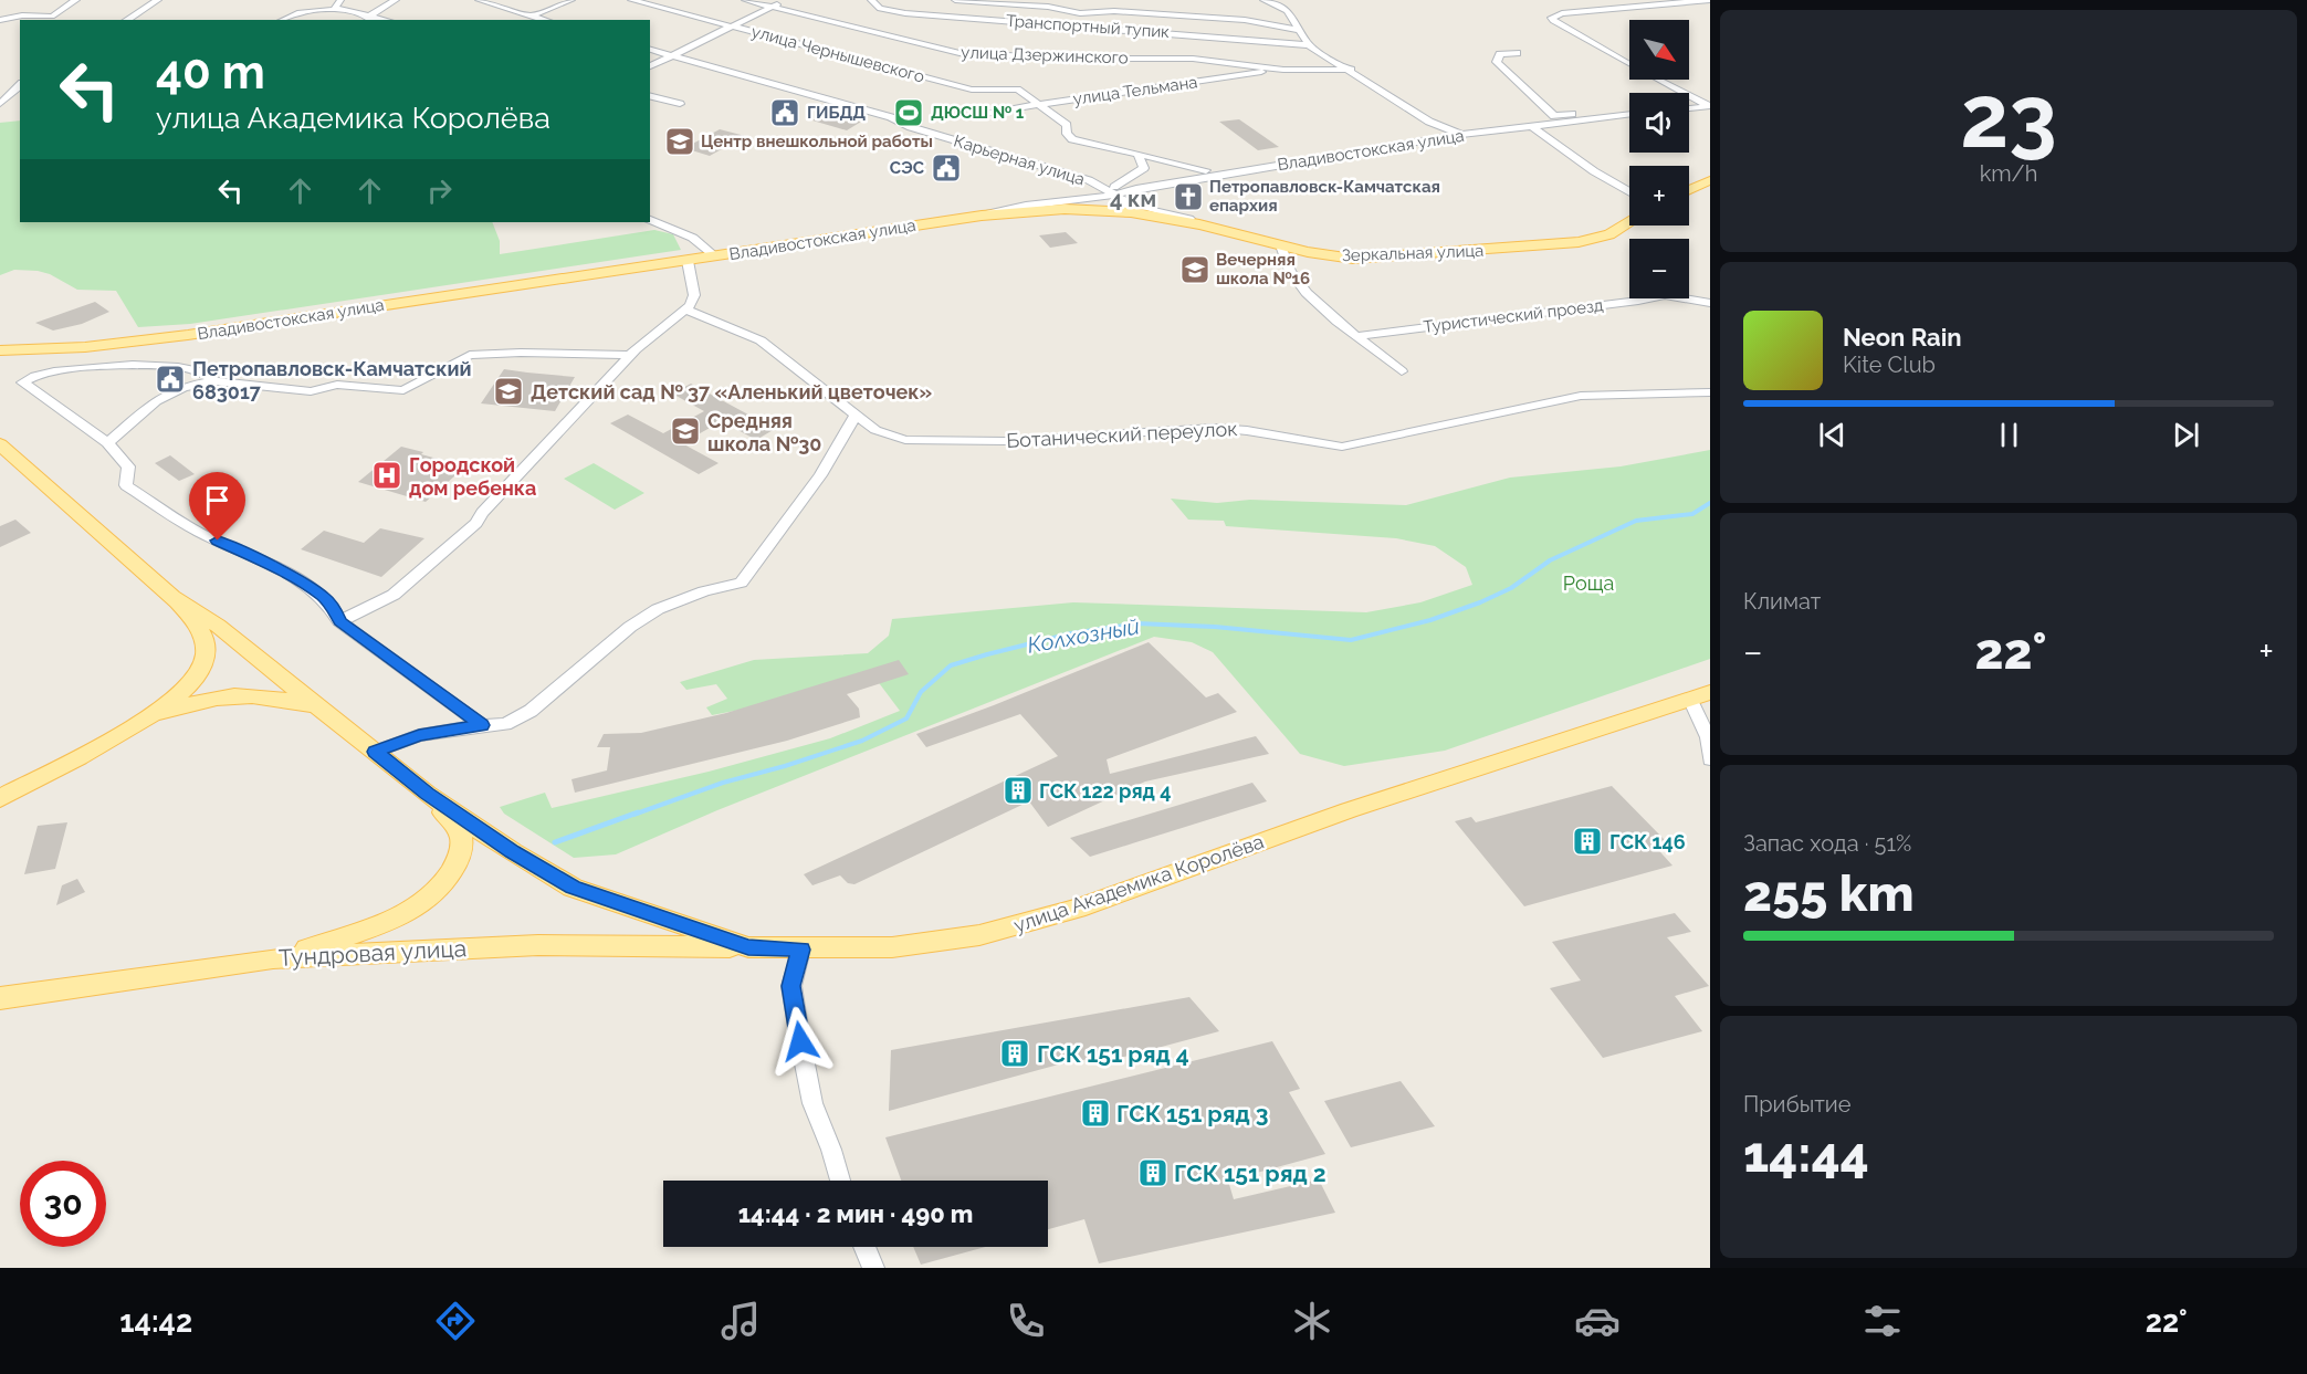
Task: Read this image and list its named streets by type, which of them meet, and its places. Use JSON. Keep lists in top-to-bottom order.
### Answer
{
  "streets": {
    "main road": [
      "Владивостокская улица",
      "Зеркальная улица",
      "улица Академика Королёва",
      "Тундровая улица"
    ],
    "street": [
      "Транспортный тупик",
      "улица Чернышевского",
      "улица Дзержинского",
      "улица Тельмана",
      "Карьерная улица",
      "Туристический проезд",
      "Ботанический переулок"
    ]
  },
  "crossings": [
    ["улица Чернышевского", "улица Тельмана"],
    ["улица Дзержинского", "улица Тельмана"],
    ["Владивостокская улица", "Карьерная улица"],
    ["Владивостокская улица", "Зеркальная улица"],
    ["Карьерная улица", "Зеркальная улица"],
    ["улица Академика Королёва", "Тундровая улица"]
  ],
  "districts": ["4 км"],
  "water": ["Колхозный"],
  "parks": ["Роща"],
  "places": {
    "public building": ["ГИБДД", "СЭС", "Петропавловск-Камчатский 683017"],
    "sports": ["ДЮСШ № 1"],
    "school or university": [
      "Центр внешкольной работы",
      "Вечерняя школа №16",
      "Детский сад № 37 «Аленький цветочек»",
      "Средняя школа №30"
    ],
    "church": ["Петропавловск-Камчатская епархия"],
    "hospital": ["Городской дом ребенка"],
    "building": [
      "ГСК 122 ряд 4",
      "ГСК 146",
      "ГСК 151 ряд 4",
      "ГСК 151 ряд 3",
      "ГСК 151 ряд 2"
    ]
  },
  "north": "bottom right",
  "page": {
    "tile": [
      ["23", "km/h"],
      "Климат",
      ["Запас хода · 51%", "255 km"],
      ["Прибытие", "14:44"]
    ],
    "map_buttons": ["+", "−"],
    "turn": ["40 m", "улица Академика Королёва"],
    "song": ["Neon Rain", "Kite Club"],
    "heat": ["−", "22°", "+"],
    "limit": "30",
    "trip": "14:44 · 2 мин · 490 m",
    "tabs": ["14:42", "22°"]
  }
}
